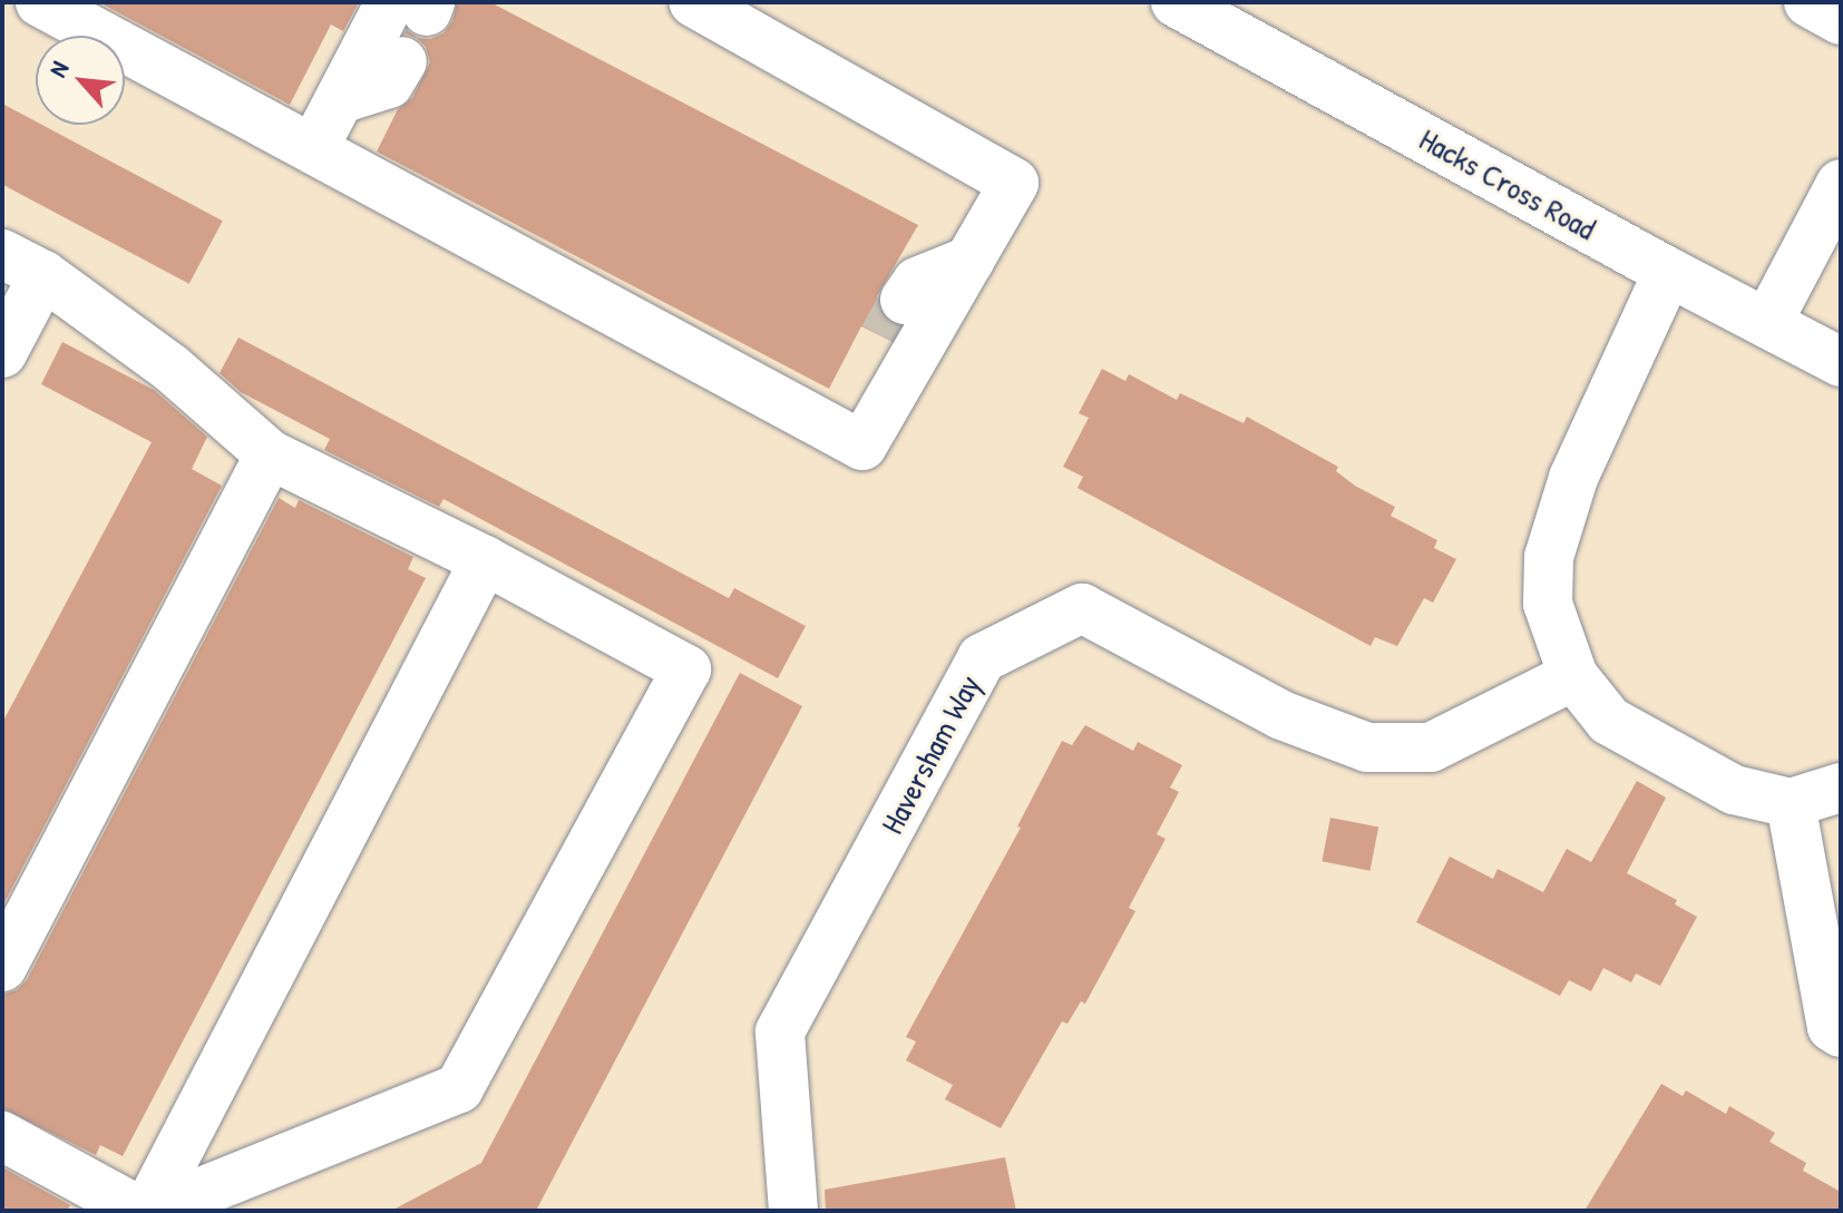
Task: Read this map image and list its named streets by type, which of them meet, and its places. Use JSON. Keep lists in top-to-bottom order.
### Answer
{
  "streets": {
    "street": ["Hacks Cross Road", "Haversham Way"]
  },
  "north": "top left"
}
